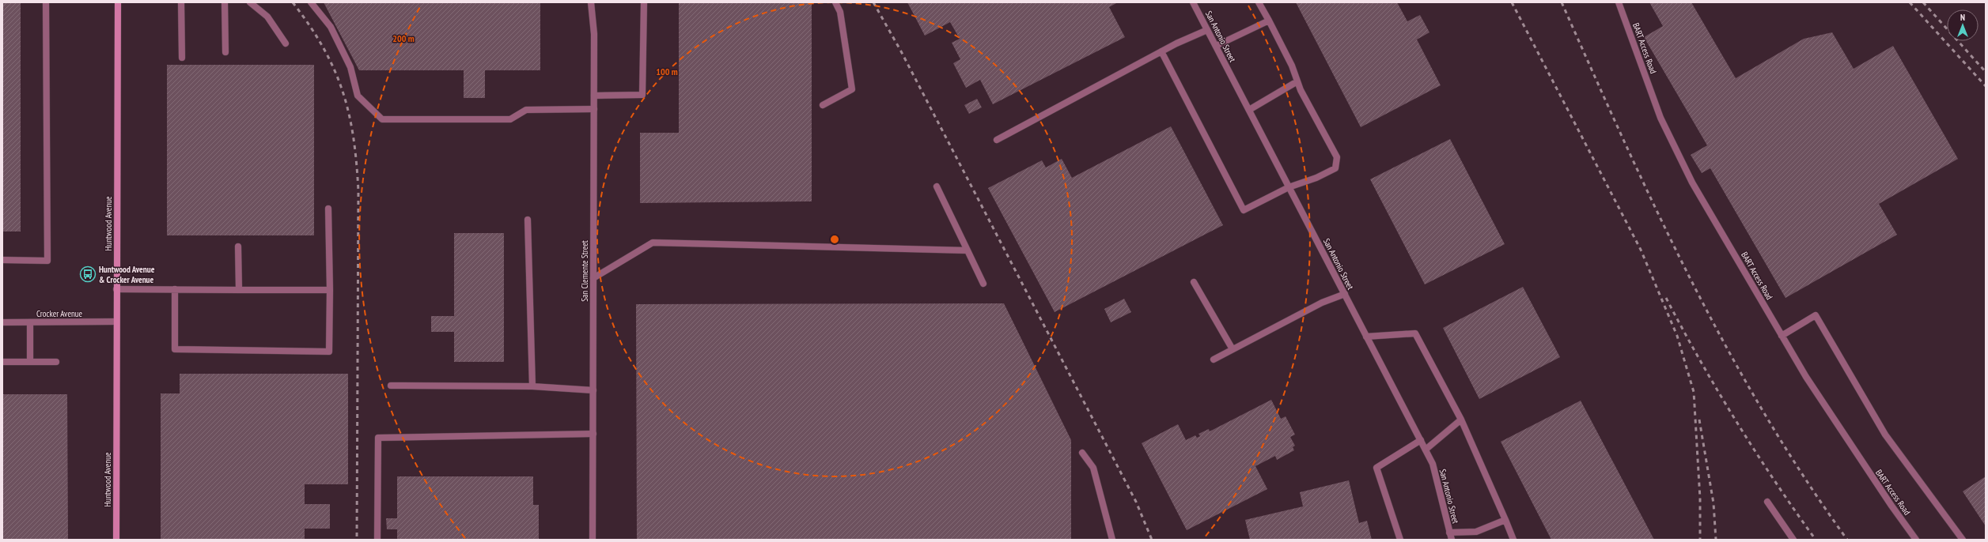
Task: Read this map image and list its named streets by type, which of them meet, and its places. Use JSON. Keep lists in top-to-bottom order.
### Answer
{
  "streets": {
    "street": [
      "San Antonio Street",
      "BART Access Road",
      "Huntwood Avenue",
      "San Clemente Street",
      "Crocker Avenue"
    ]
  },
  "crossings": [
    ["Huntwood Avenue", "Crocker Avenue"]
  ],
  "places": {
    "bus stop": ["Huntwood Avenue & Crocker Avenue"]
  },
  "north": "top",
  "rings": ["200 m", "100 m"]
}
